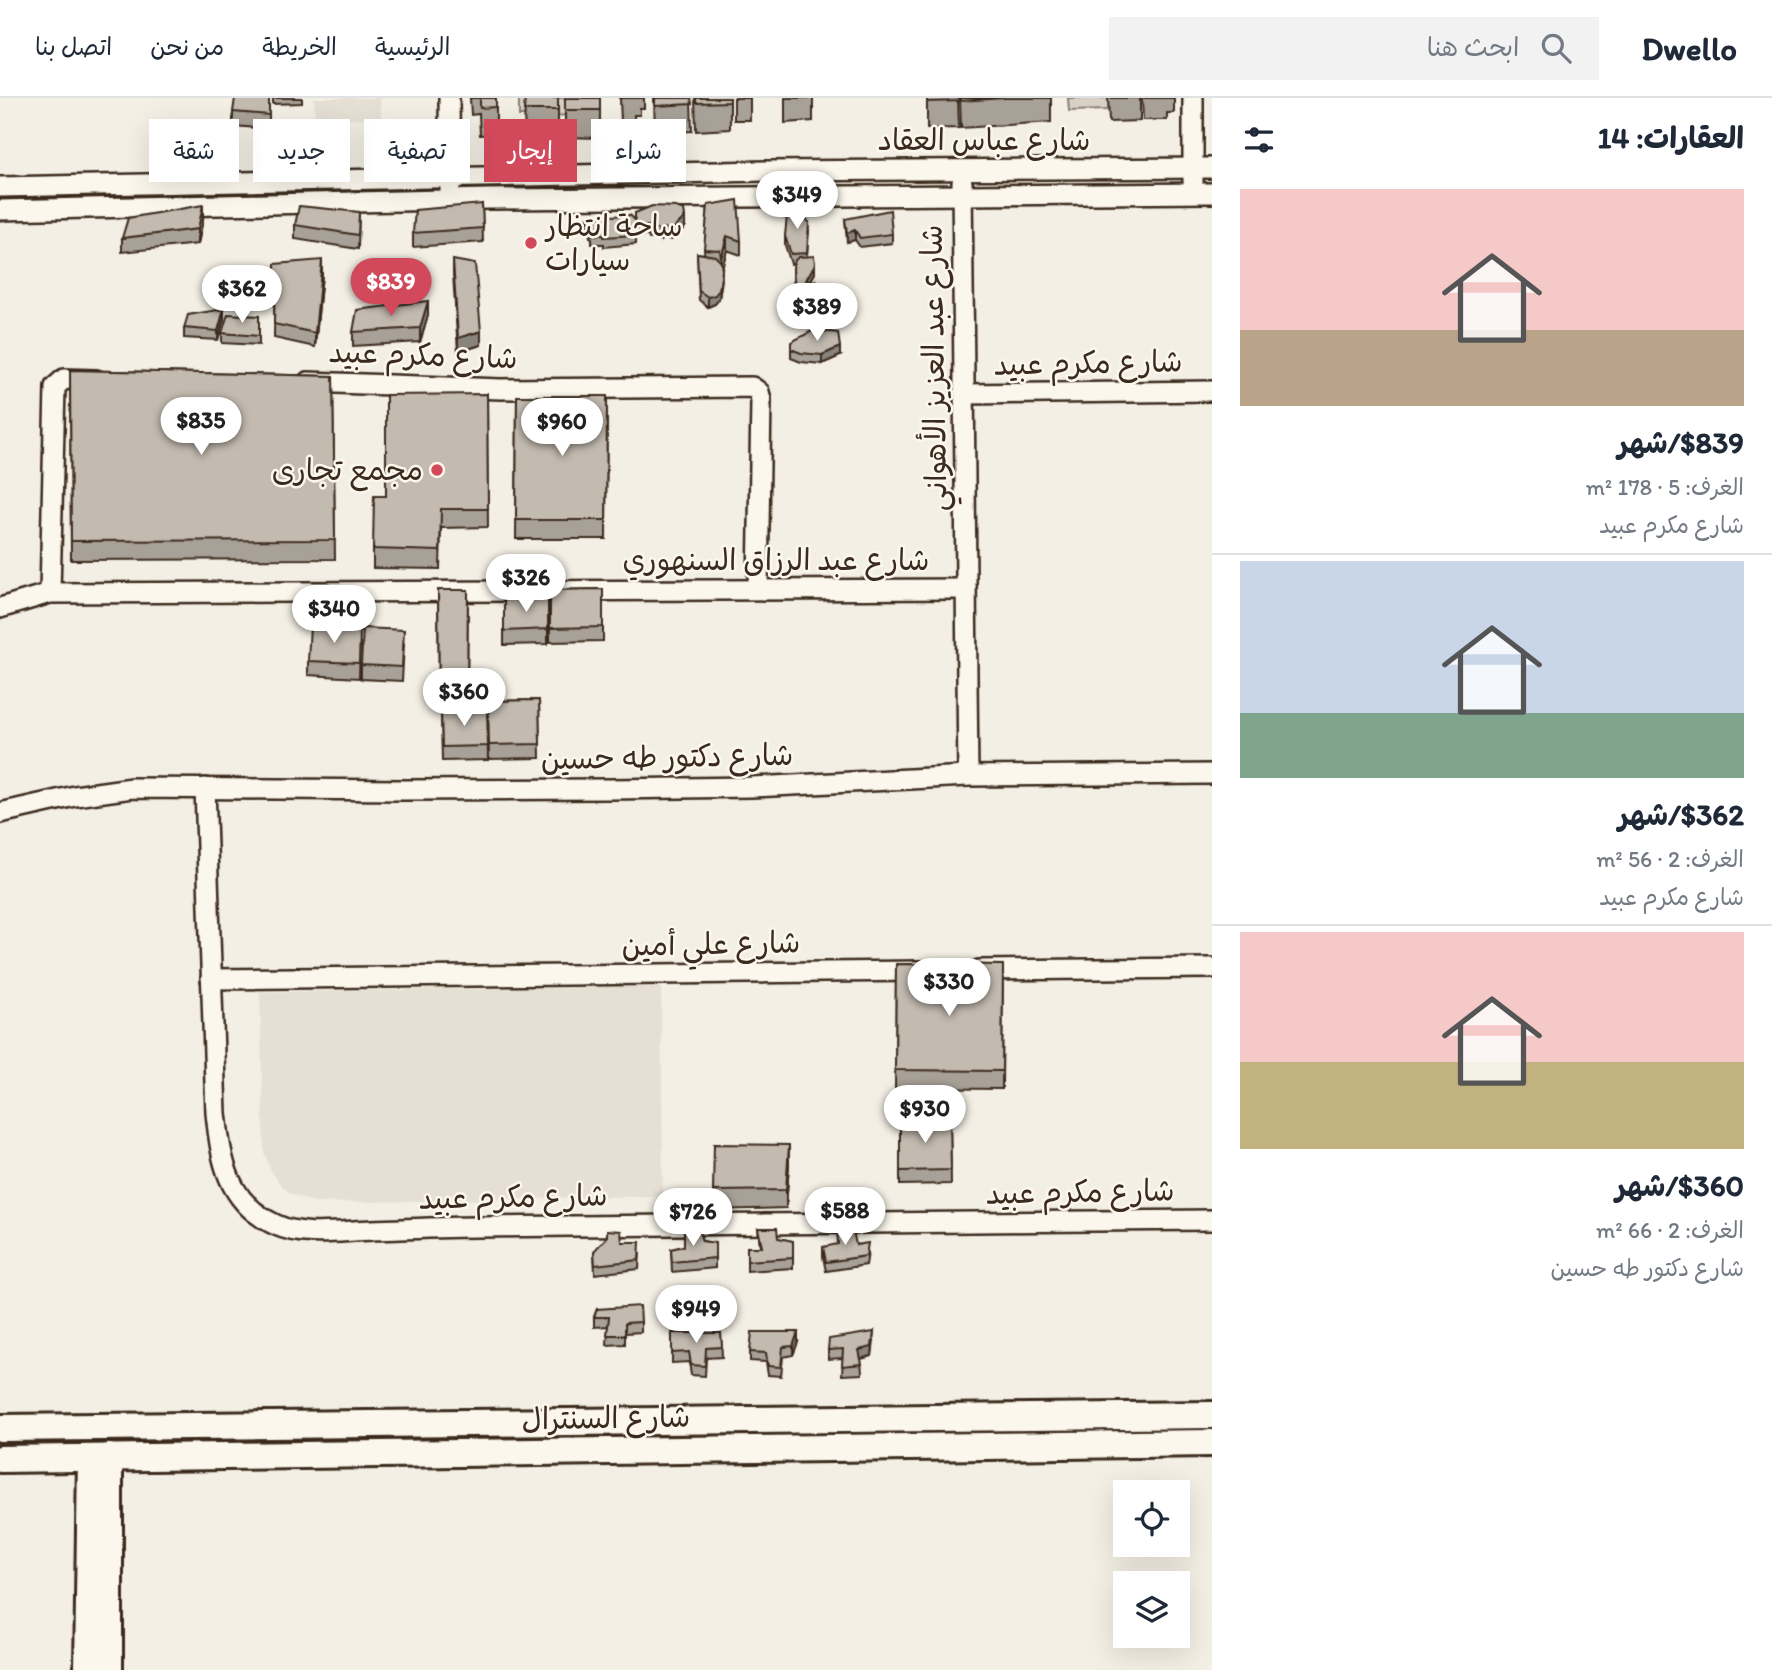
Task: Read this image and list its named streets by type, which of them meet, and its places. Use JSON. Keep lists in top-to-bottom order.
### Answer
{
  "streets": {
    "street": [
      "شارع عباس العقاد",
      "شارع مكرم عبيد",
      "شارع عبد العزيز الأهواني",
      "شارع عبد الرزاق السنهوري",
      "شارع دكتور طه حسين",
      "شارع علي أمين",
      "شارع السنترال"
    ]
  },
  "crossings": [
    ["شارع عباس العقاد", "شارع عبد العزيز الأهواني"],
    ["شارع مكرم عبيد", "شارع عبد العزيز الأهواني"],
    ["شارع مكرم عبيد", "شارع عبد الرزاق السنهوري"],
    ["شارع مكرم عبيد", "شارع دكتور طه حسين"],
    ["شارع مكرم عبيد", "شارع علي أمين"],
    ["شارع عبد العزيز الأهواني", "شارع عبد الرزاق السنهوري"],
    ["شارع عبد العزيز الأهواني", "شارع دكتور طه حسين"]
  ],
  "places": ["ساحة انتظار سيارات", "مجمع تجارى"],
  "page": {
    "header": "Dwello",
    "search": "ابحث هنا",
    "nav": [
      "الرئيسية",
      "الخريطة",
      "من نحن",
      "اتصل بنا"
    ],
    "heading": "العقارات: 14",
    "chip": [
      "شراء",
      "إيجار",
      "تصفية",
      "جديد",
      "شقة"
    ],
    "price": [
      "$349",
      "$839",
      "$362",
      "$389",
      "$835",
      "$960",
      "$326",
      "$340",
      "$360",
      "$330",
      "$930",
      "$588",
      "$726",
      "$949"
    ],
    "list": [
      {
        "name": "$839/شهر",
        "note": "الغرف: 5 · 178 m² · شارع مكرم عبيد"
      },
      {
        "name": "$362/شهر",
        "note": "الغرف: 2 · 56 m² · شارع مكرم عبيد"
      },
      {
        "name": "$360/شهر",
        "note": "الغرف: 2 · 66 m² · شارع دكتور طه حسين"
      }
    ]
  }
}
